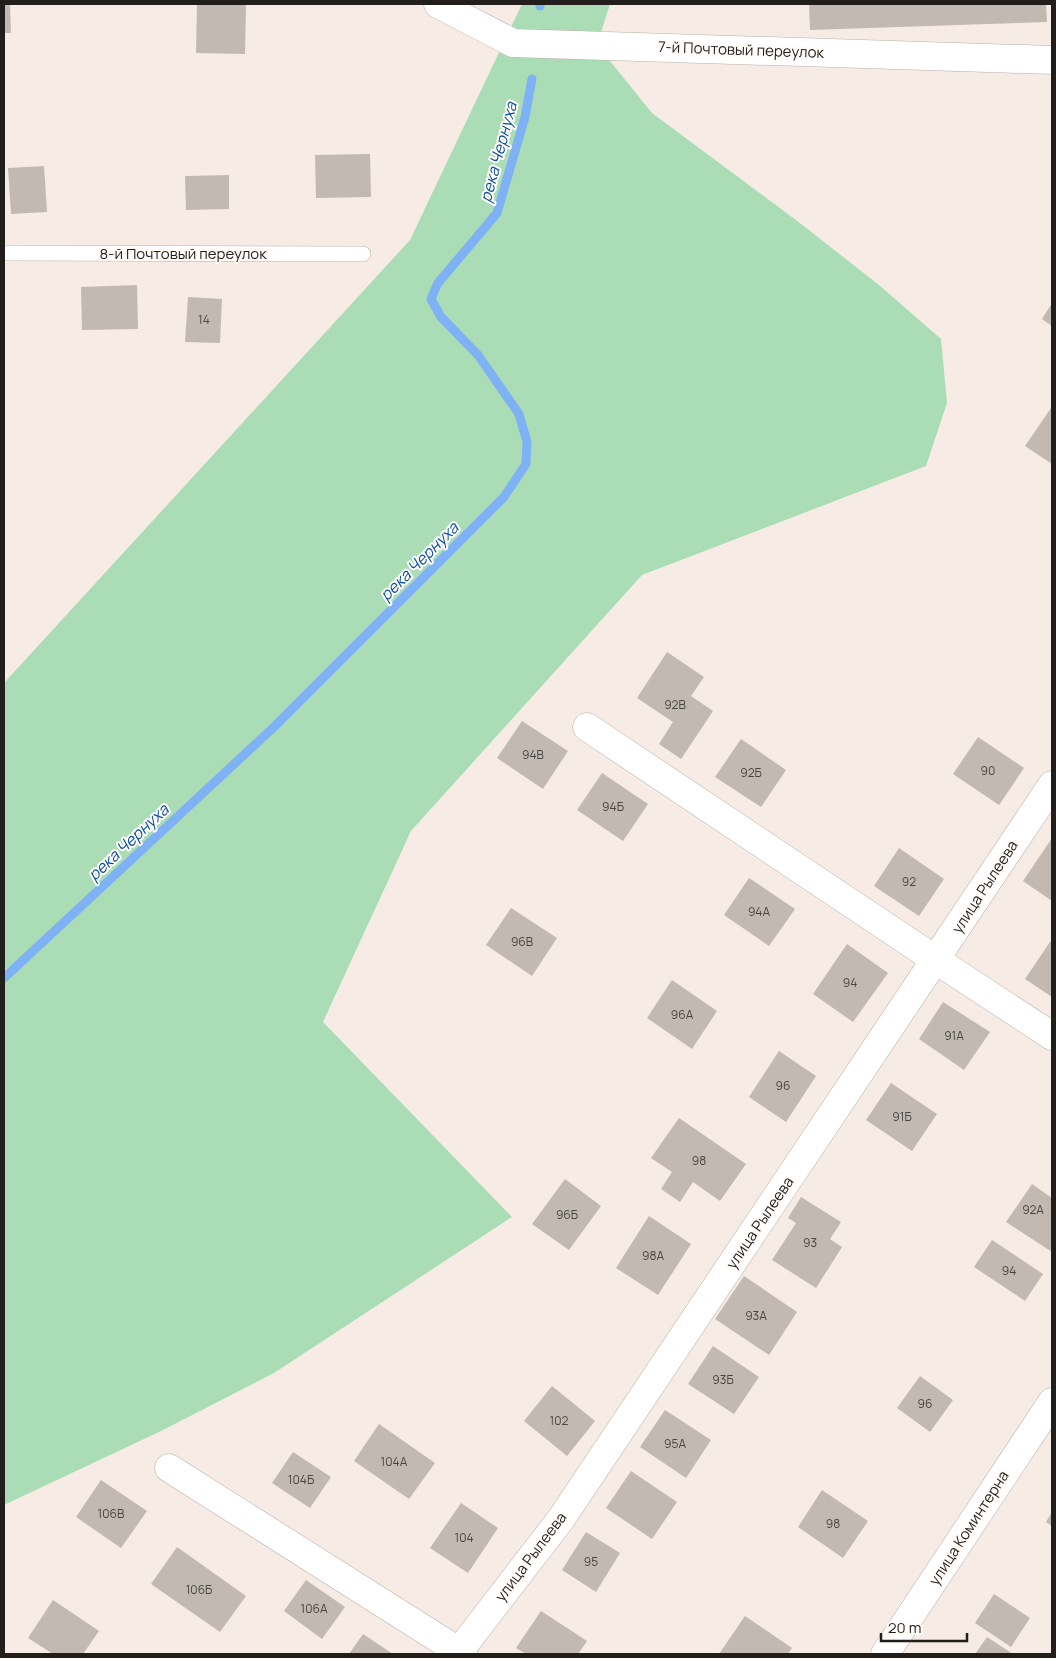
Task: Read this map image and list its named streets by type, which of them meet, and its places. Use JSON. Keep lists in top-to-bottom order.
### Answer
{
  "streets": {
    "street": ["7-й Почтовый переулок", "улица Рылеева", "улица Коминтерна"],
    "lane": ["8-й Почтовый переулок"]
  },
  "water": ["река Чернуха"],
  "house_numbers": [
    "14",
    "92В",
    "94В",
    "90",
    "92Б",
    "94Б",
    "92",
    "94А",
    "96В",
    "94",
    "96А",
    "91А",
    "96",
    "91Б",
    "98",
    "92А",
    "96Б",
    "93",
    "98А",
    "94",
    "93А",
    "93Б",
    "96",
    "102",
    "95А",
    "104А",
    "104Б",
    "106В",
    "98",
    "104",
    "95",
    "106Б",
    "106А"
  ],
  "scale_bar": "20 m"
}
